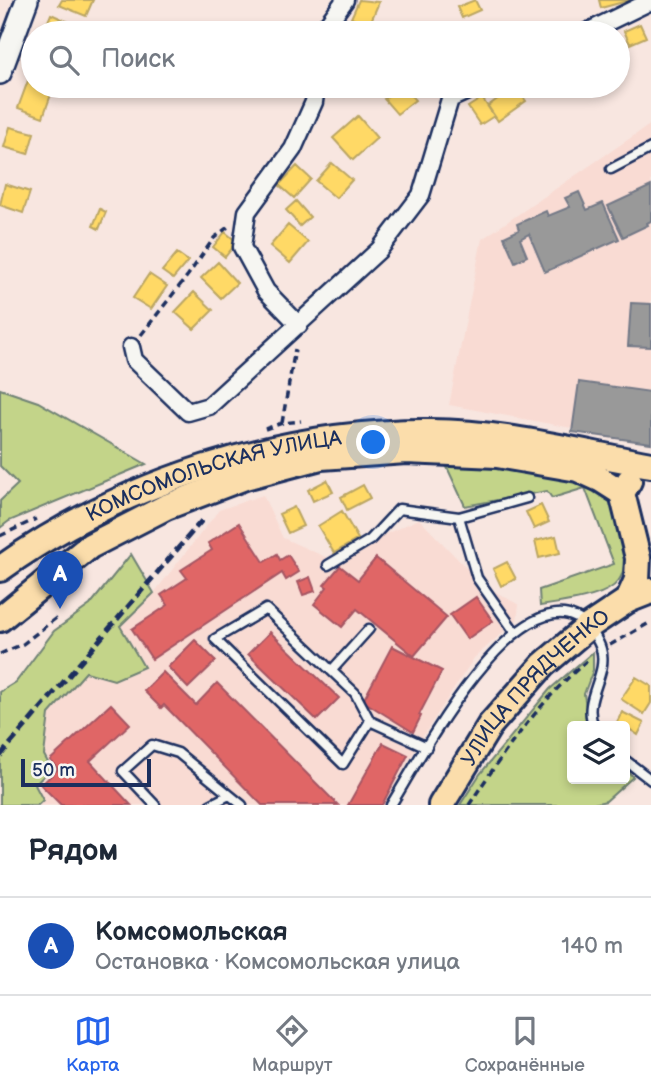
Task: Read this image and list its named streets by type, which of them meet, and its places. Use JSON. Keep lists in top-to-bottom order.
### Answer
{
  "streets": {
    "main road": ["КОМСОМОЛЬСКАЯ УЛИЦА", "УЛИЦА ПРЯДЧЕНКО"]
  },
  "scale_bar": "50 m",
  "page": {
    "search": "Поиск",
    "pins": "A",
    "scale": "50 m",
    "heading": "Рядом",
    "list": [
      {
        "mark": "A",
        "name": "Комсомольская",
        "note": "Остановка · Комсомольская улица",
        "value": "140 m"
      }
    ],
    "nav": ["Карта", "Маршрут", "Сохранённые"]
  }
}
